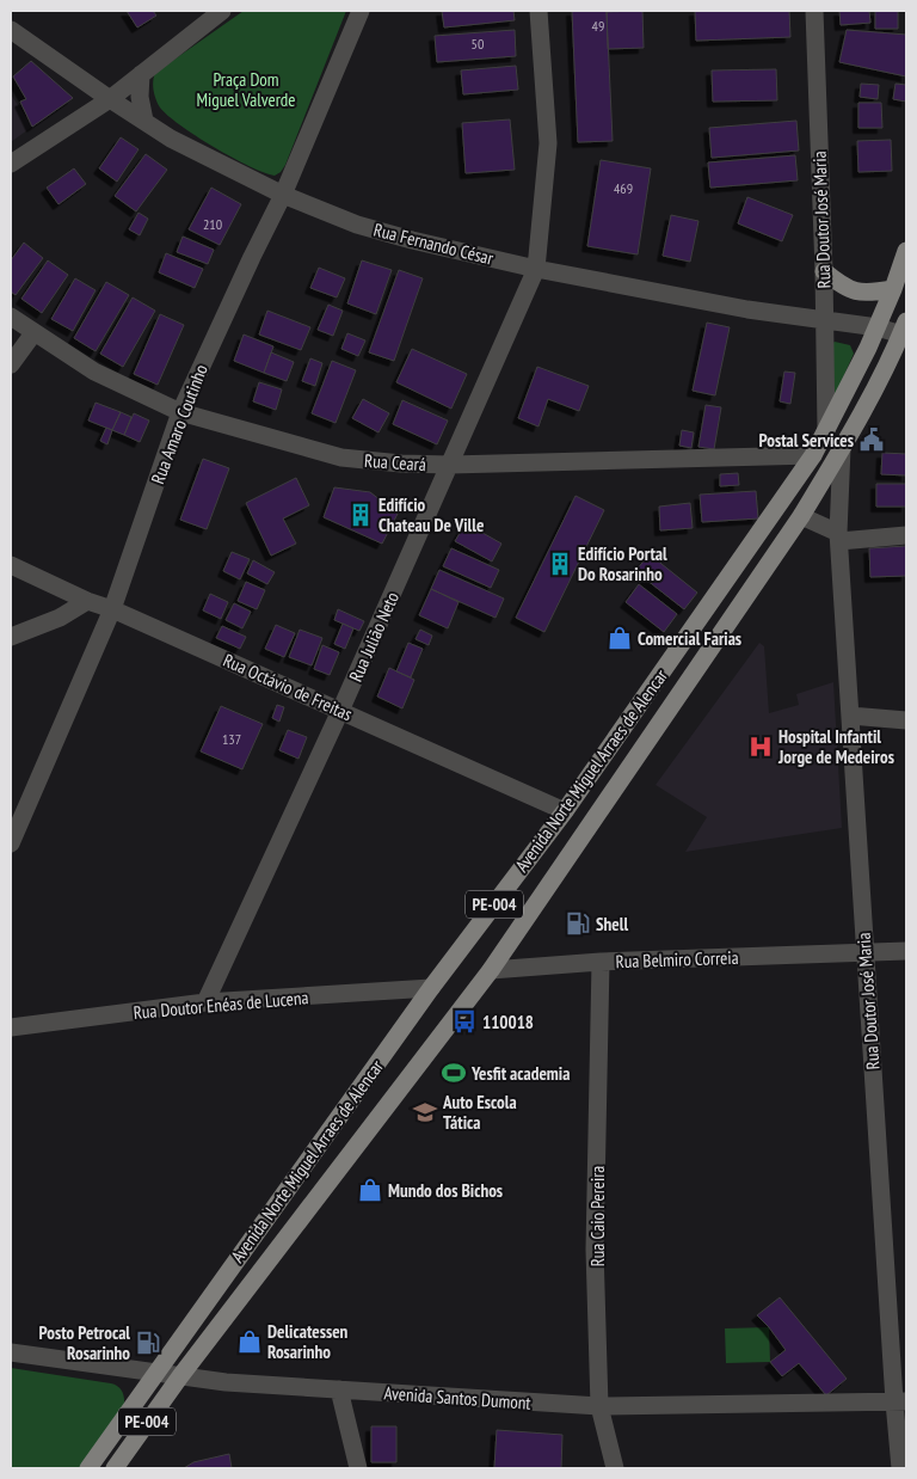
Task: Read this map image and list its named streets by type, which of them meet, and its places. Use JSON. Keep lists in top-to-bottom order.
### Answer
{
  "streets": {
    "main road": ["Avenida Norte Miguel Arraes de Alencar", "PE-004"],
    "street": [
      "Rua Doutor José Maria",
      "Rua Fernando César",
      "Rua Amaro Coutinho",
      "Rua Ceará",
      "Rua Julião Neto",
      "Rua Octávio de Freitas",
      "Rua Belmiro Correia",
      "Rua Doutor Enéas de Lucena",
      "Rua Caio Pereira",
      "Avenida Santos Dumont"
    ]
  },
  "crossings": [
    ["Rua Doutor José Maria", "Rua Fernando César"],
    ["Rua Doutor José Maria", "Avenida Norte Miguel Arraes de Alencar"],
    ["Rua Doutor José Maria", "Rua Belmiro Correia"],
    ["Rua Doutor José Maria", "Avenida Santos Dumont"],
    ["Rua Fernando César", "Rua Amaro Coutinho"],
    ["Rua Fernando César", "Rua Julião Neto"],
    ["Rua Fernando César", "Avenida Norte Miguel Arraes de Alencar"],
    ["Rua Amaro Coutinho", "Rua Ceará"],
    ["Rua Amaro Coutinho", "Rua Octávio de Freitas"],
    ["Rua Ceará", "Rua Julião Neto"],
    ["Rua Ceará", "Avenida Norte Miguel Arraes de Alencar"],
    ["Rua Julião Neto", "Rua Octávio de Freitas"],
    ["Rua Julião Neto", "Rua Doutor Enéas de Lucena"],
    ["Rua Octávio de Freitas", "Avenida Norte Miguel Arraes de Alencar"],
    ["Avenida Norte Miguel Arraes de Alencar", "Rua Belmiro Correia"],
    ["Avenida Norte Miguel Arraes de Alencar", "Rua Doutor Enéas de Lucena"],
    ["Avenida Norte Miguel Arraes de Alencar", "Avenida Santos Dumont"],
    ["Rua Belmiro Correia", "Rua Caio Pereira"],
    ["Rua Caio Pereira", "Avenida Santos Dumont"]
  ],
  "parks": ["Praça Dom Miguel Valverde"],
  "places": {
    "public building": ["Postal Services"],
    "building": ["Edifício Chateau De Ville", "Edifício Portal Do Rosarinho"],
    "shop": ["Comercial Farias", "Mundo dos Bichos", "Delicatessen Rosarinho"],
    "hospital": ["Hospital Infantil Jorge de Medeiros"],
    "fuel station": ["Shell", "Posto Petrocal Rosarinho"],
    "bus stop": ["110018"],
    "sports": ["Yesfit academia"],
    "school or university": ["Auto Escola Tática"]
  },
  "house_numbers": [
    "49",
    "50",
    "469",
    "210",
    "137"
  ]
}
